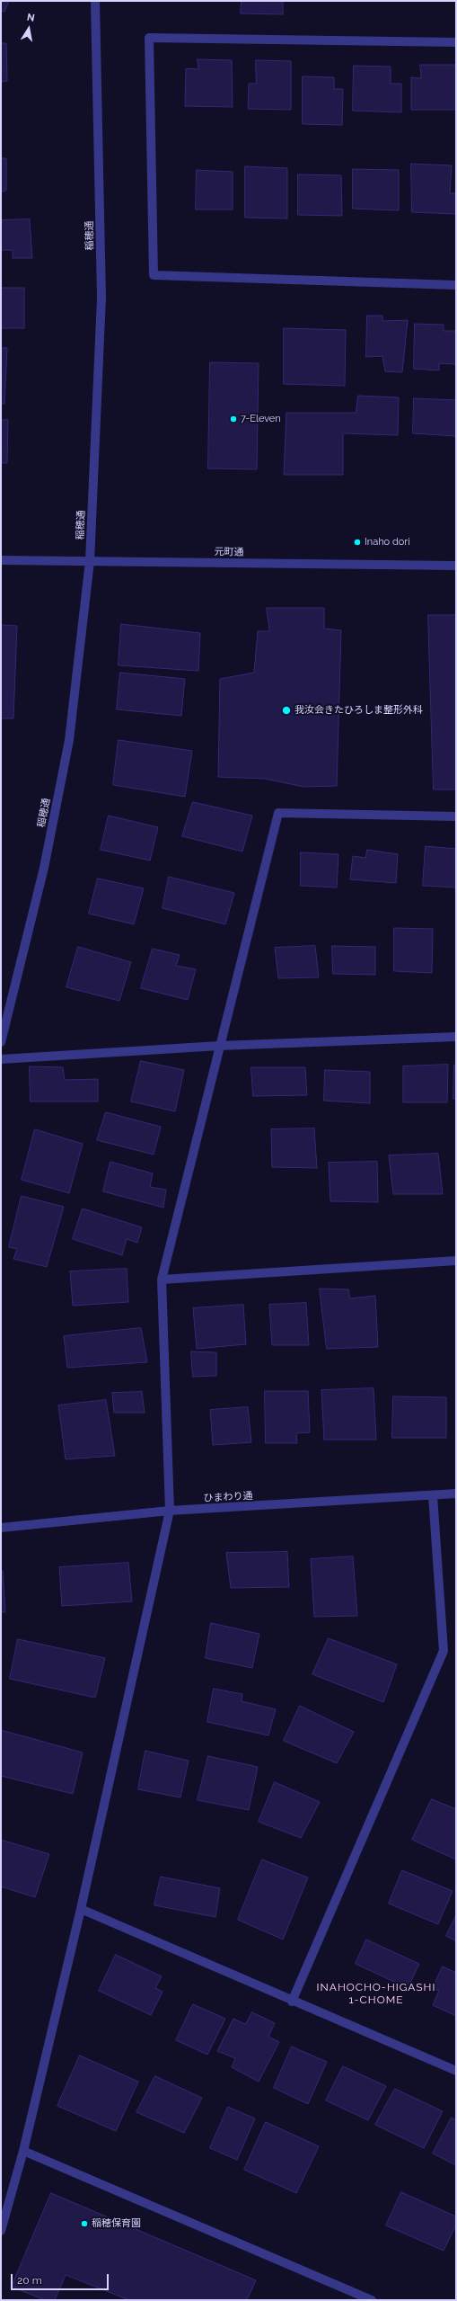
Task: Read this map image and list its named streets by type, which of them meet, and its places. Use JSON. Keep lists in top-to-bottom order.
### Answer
{
  "streets": {
    "street": ["稲穂通", "元町通", "ひまわり通"]
  },
  "crossings": [
    ["稲穂通", "元町通"]
  ],
  "districts": ["INAHOCHO-HIGASHI 1-CHOME"],
  "places": [
    "7-Eleven",
    "Inaho dori",
    "我汝会きたひろしま整形外科",
    "稲穂保育園"
  ],
  "scale_bar": "20 m",
  "north": "top"
}
